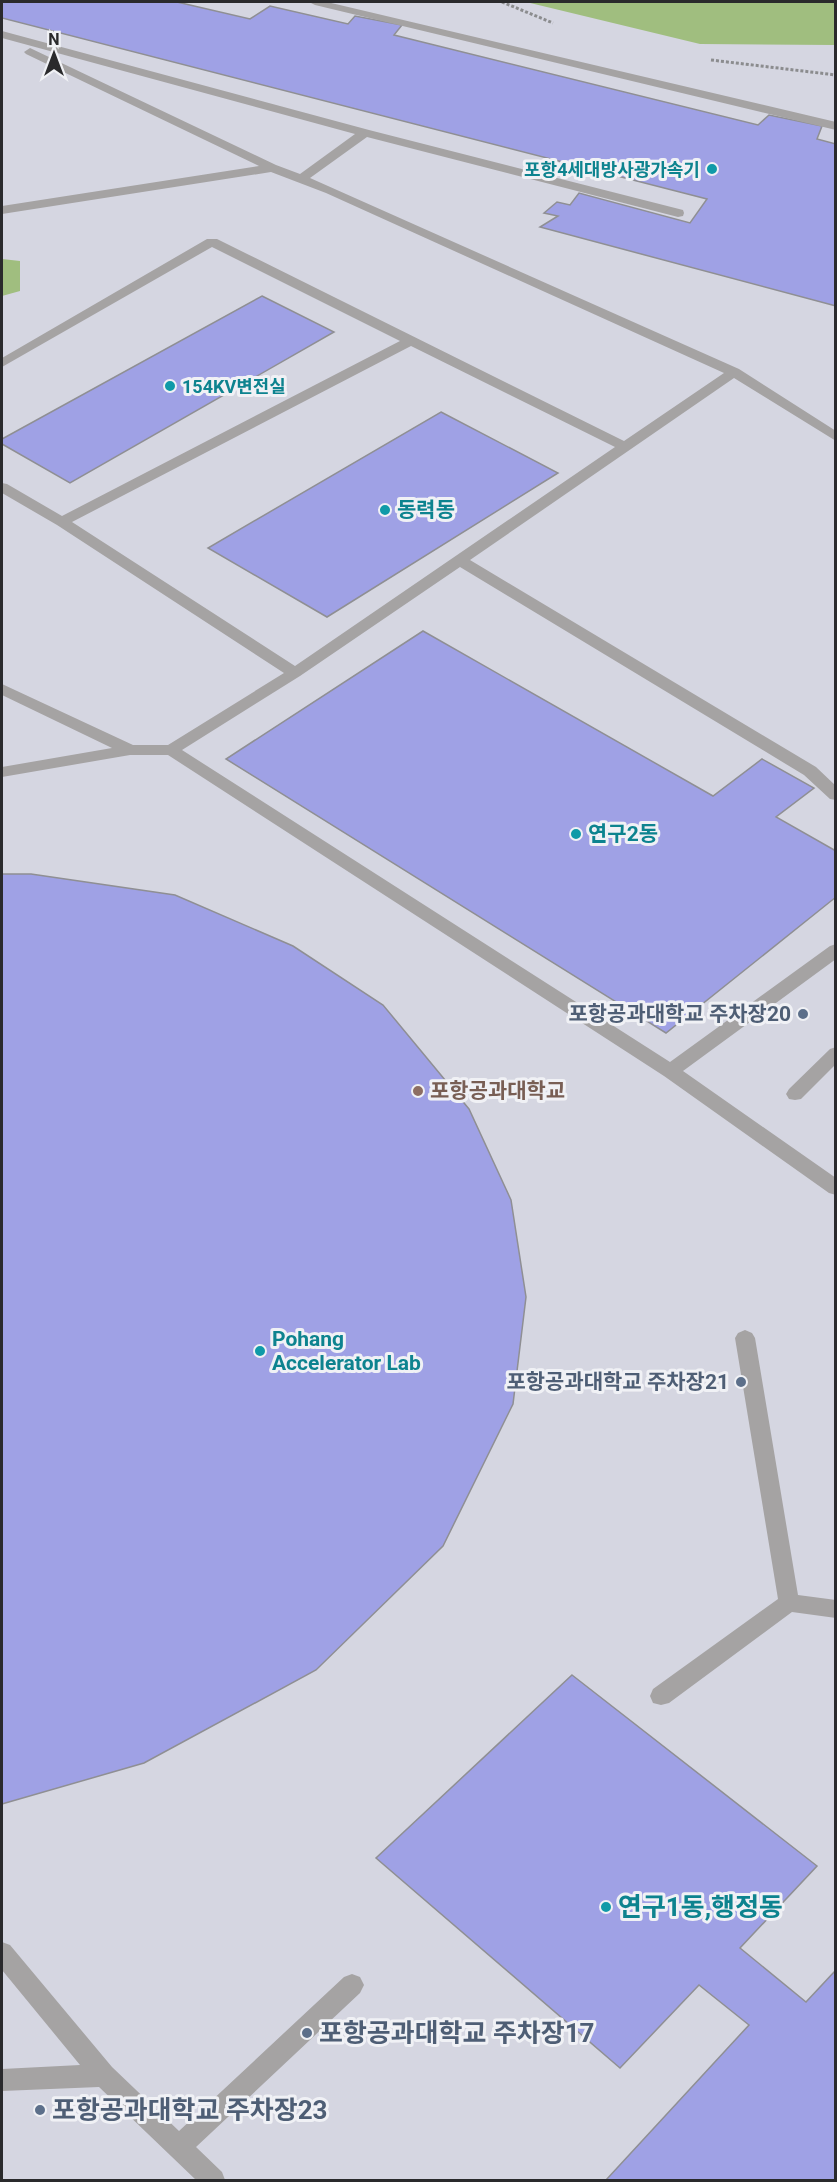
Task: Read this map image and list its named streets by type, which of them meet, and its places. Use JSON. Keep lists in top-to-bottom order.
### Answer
{
  "places": [
    "포항4세대방사광가속기",
    "154KV변전실",
    "동력동",
    "연구2동",
    "포항공과대학교 주차장20",
    "포항공과대학교",
    "Pohang Accelerator Lab",
    "포항공과대학교 주차장21",
    "연구1동,행정동",
    "포항공과대학교 주차장17",
    "포항공과대학교 주차장23"
  ],
  "north": "top"
}
